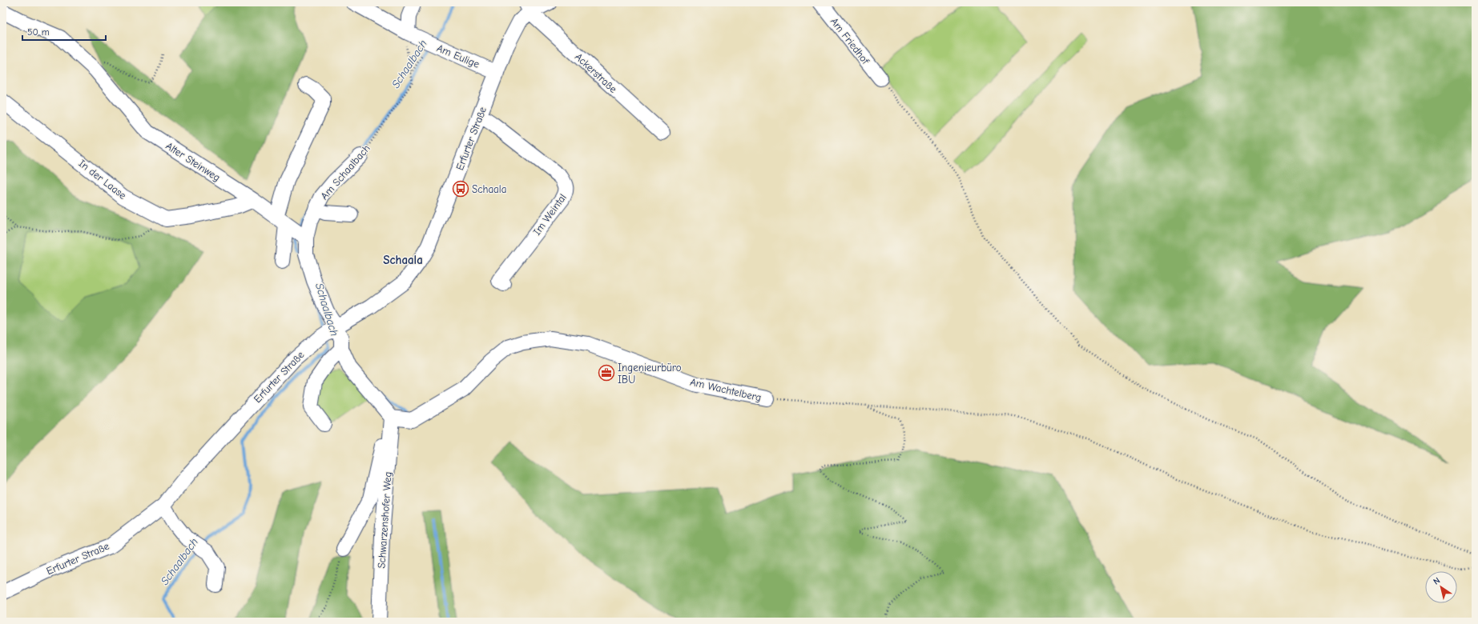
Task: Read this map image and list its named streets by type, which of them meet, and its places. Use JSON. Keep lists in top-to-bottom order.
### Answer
{
  "streets": {
    "street": [
      "Am Friedhof",
      "Am Eulige",
      "Ackerstraße",
      "Erfurter Straße",
      "Alter Steinweg",
      "Am Schaalbach",
      "In der Laase",
      "Im Weintal",
      "Am Wachtelberg",
      "Schwarzenshofer Weg"
    ]
  },
  "crossings": [
    ["Am Eulige", "Erfurter Straße"],
    ["Am Eulige", "Am Schaalbach"],
    ["Ackerstraße", "Erfurter Straße"],
    ["Erfurter Straße", "Im Weintal"],
    ["Alter Steinweg", "Am Schaalbach"],
    ["Am Wachtelberg", "Schwarzenshofer Weg"]
  ],
  "districts": ["Schaala"],
  "water": ["Schaalbach"],
  "places": {
    "bus stop": ["Schaala"],
    "office": ["Ingenieurbüro IBU"]
  },
  "scale_bar": "50 m",
  "north": "top left"
}
